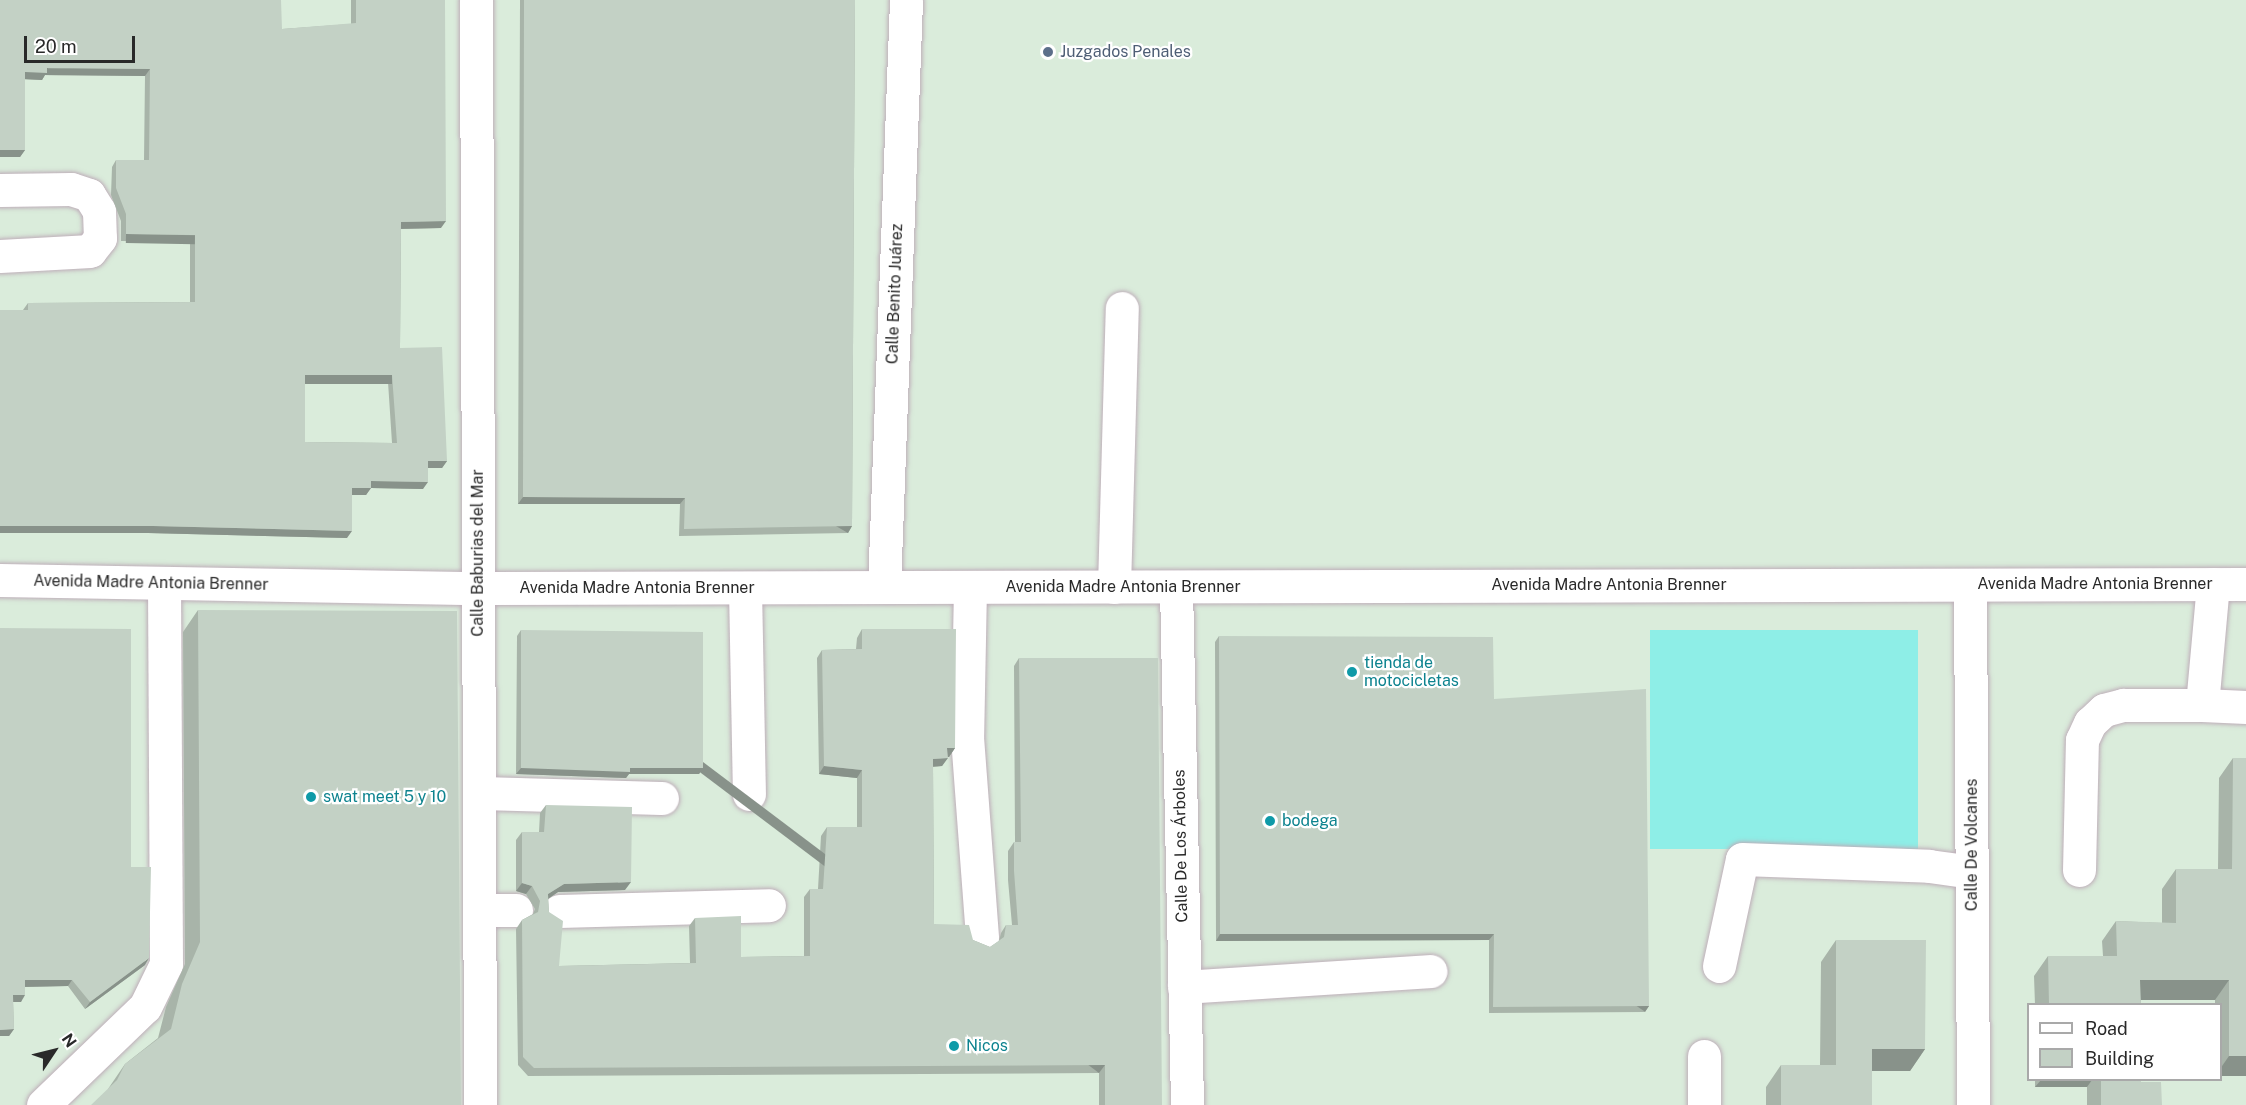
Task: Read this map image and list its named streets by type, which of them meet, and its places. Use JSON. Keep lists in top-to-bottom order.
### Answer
{
  "streets": {
    "street": [
      "Calle Benito Juárez",
      "Calle Baburias del Mar",
      "Avenida Madre Antonia Brenner",
      "Calle De Volcanes",
      "Calle De Los Árboles"
    ]
  },
  "crossings": [
    ["Calle Benito Juárez", "Avenida Madre Antonia Brenner"],
    ["Calle Baburias del Mar", "Avenida Madre Antonia Brenner"],
    ["Avenida Madre Antonia Brenner", "Calle De Volcanes"],
    ["Avenida Madre Antonia Brenner", "Calle De Los Árboles"]
  ],
  "places": [
    "Juzgados Penales",
    "tienda de motocicletas",
    "swat meet 5 y 10",
    "bodega",
    "Nicos"
  ],
  "legend": ["Road", "Building"],
  "scale_bar": "20 m",
  "north": "top right"
}
